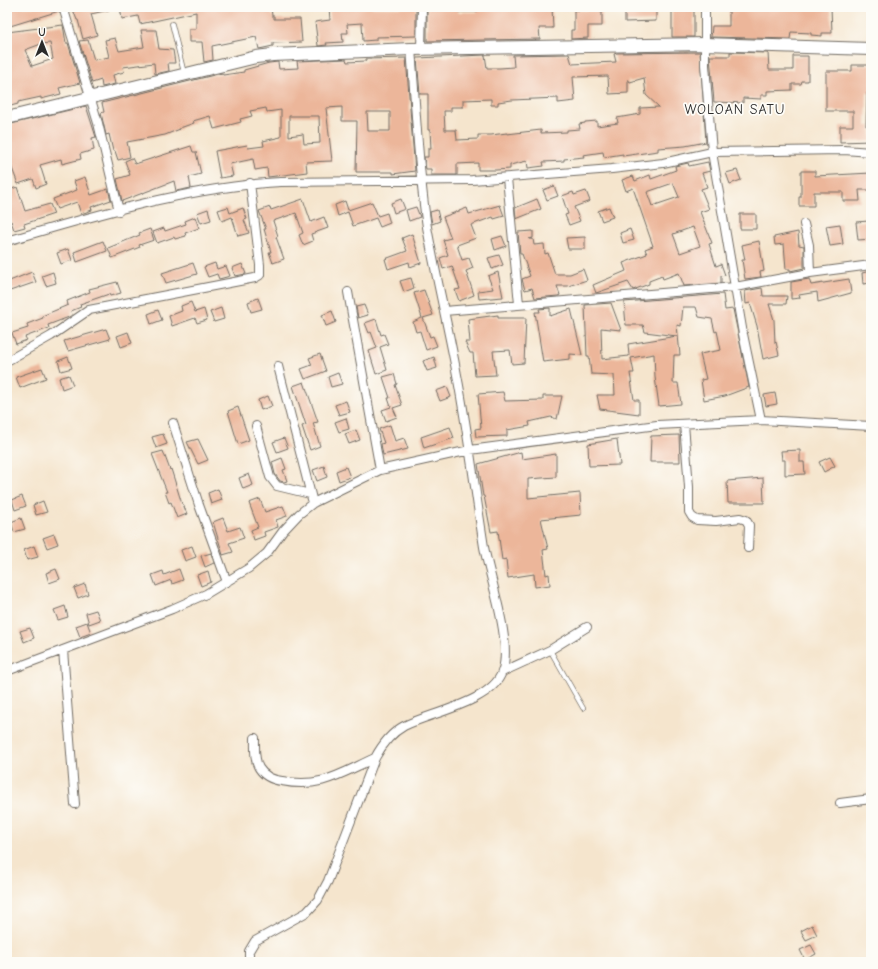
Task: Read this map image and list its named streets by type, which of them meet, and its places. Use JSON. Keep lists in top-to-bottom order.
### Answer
{
  "districts": ["WOLOAN SATU"],
  "north": "top"
}
